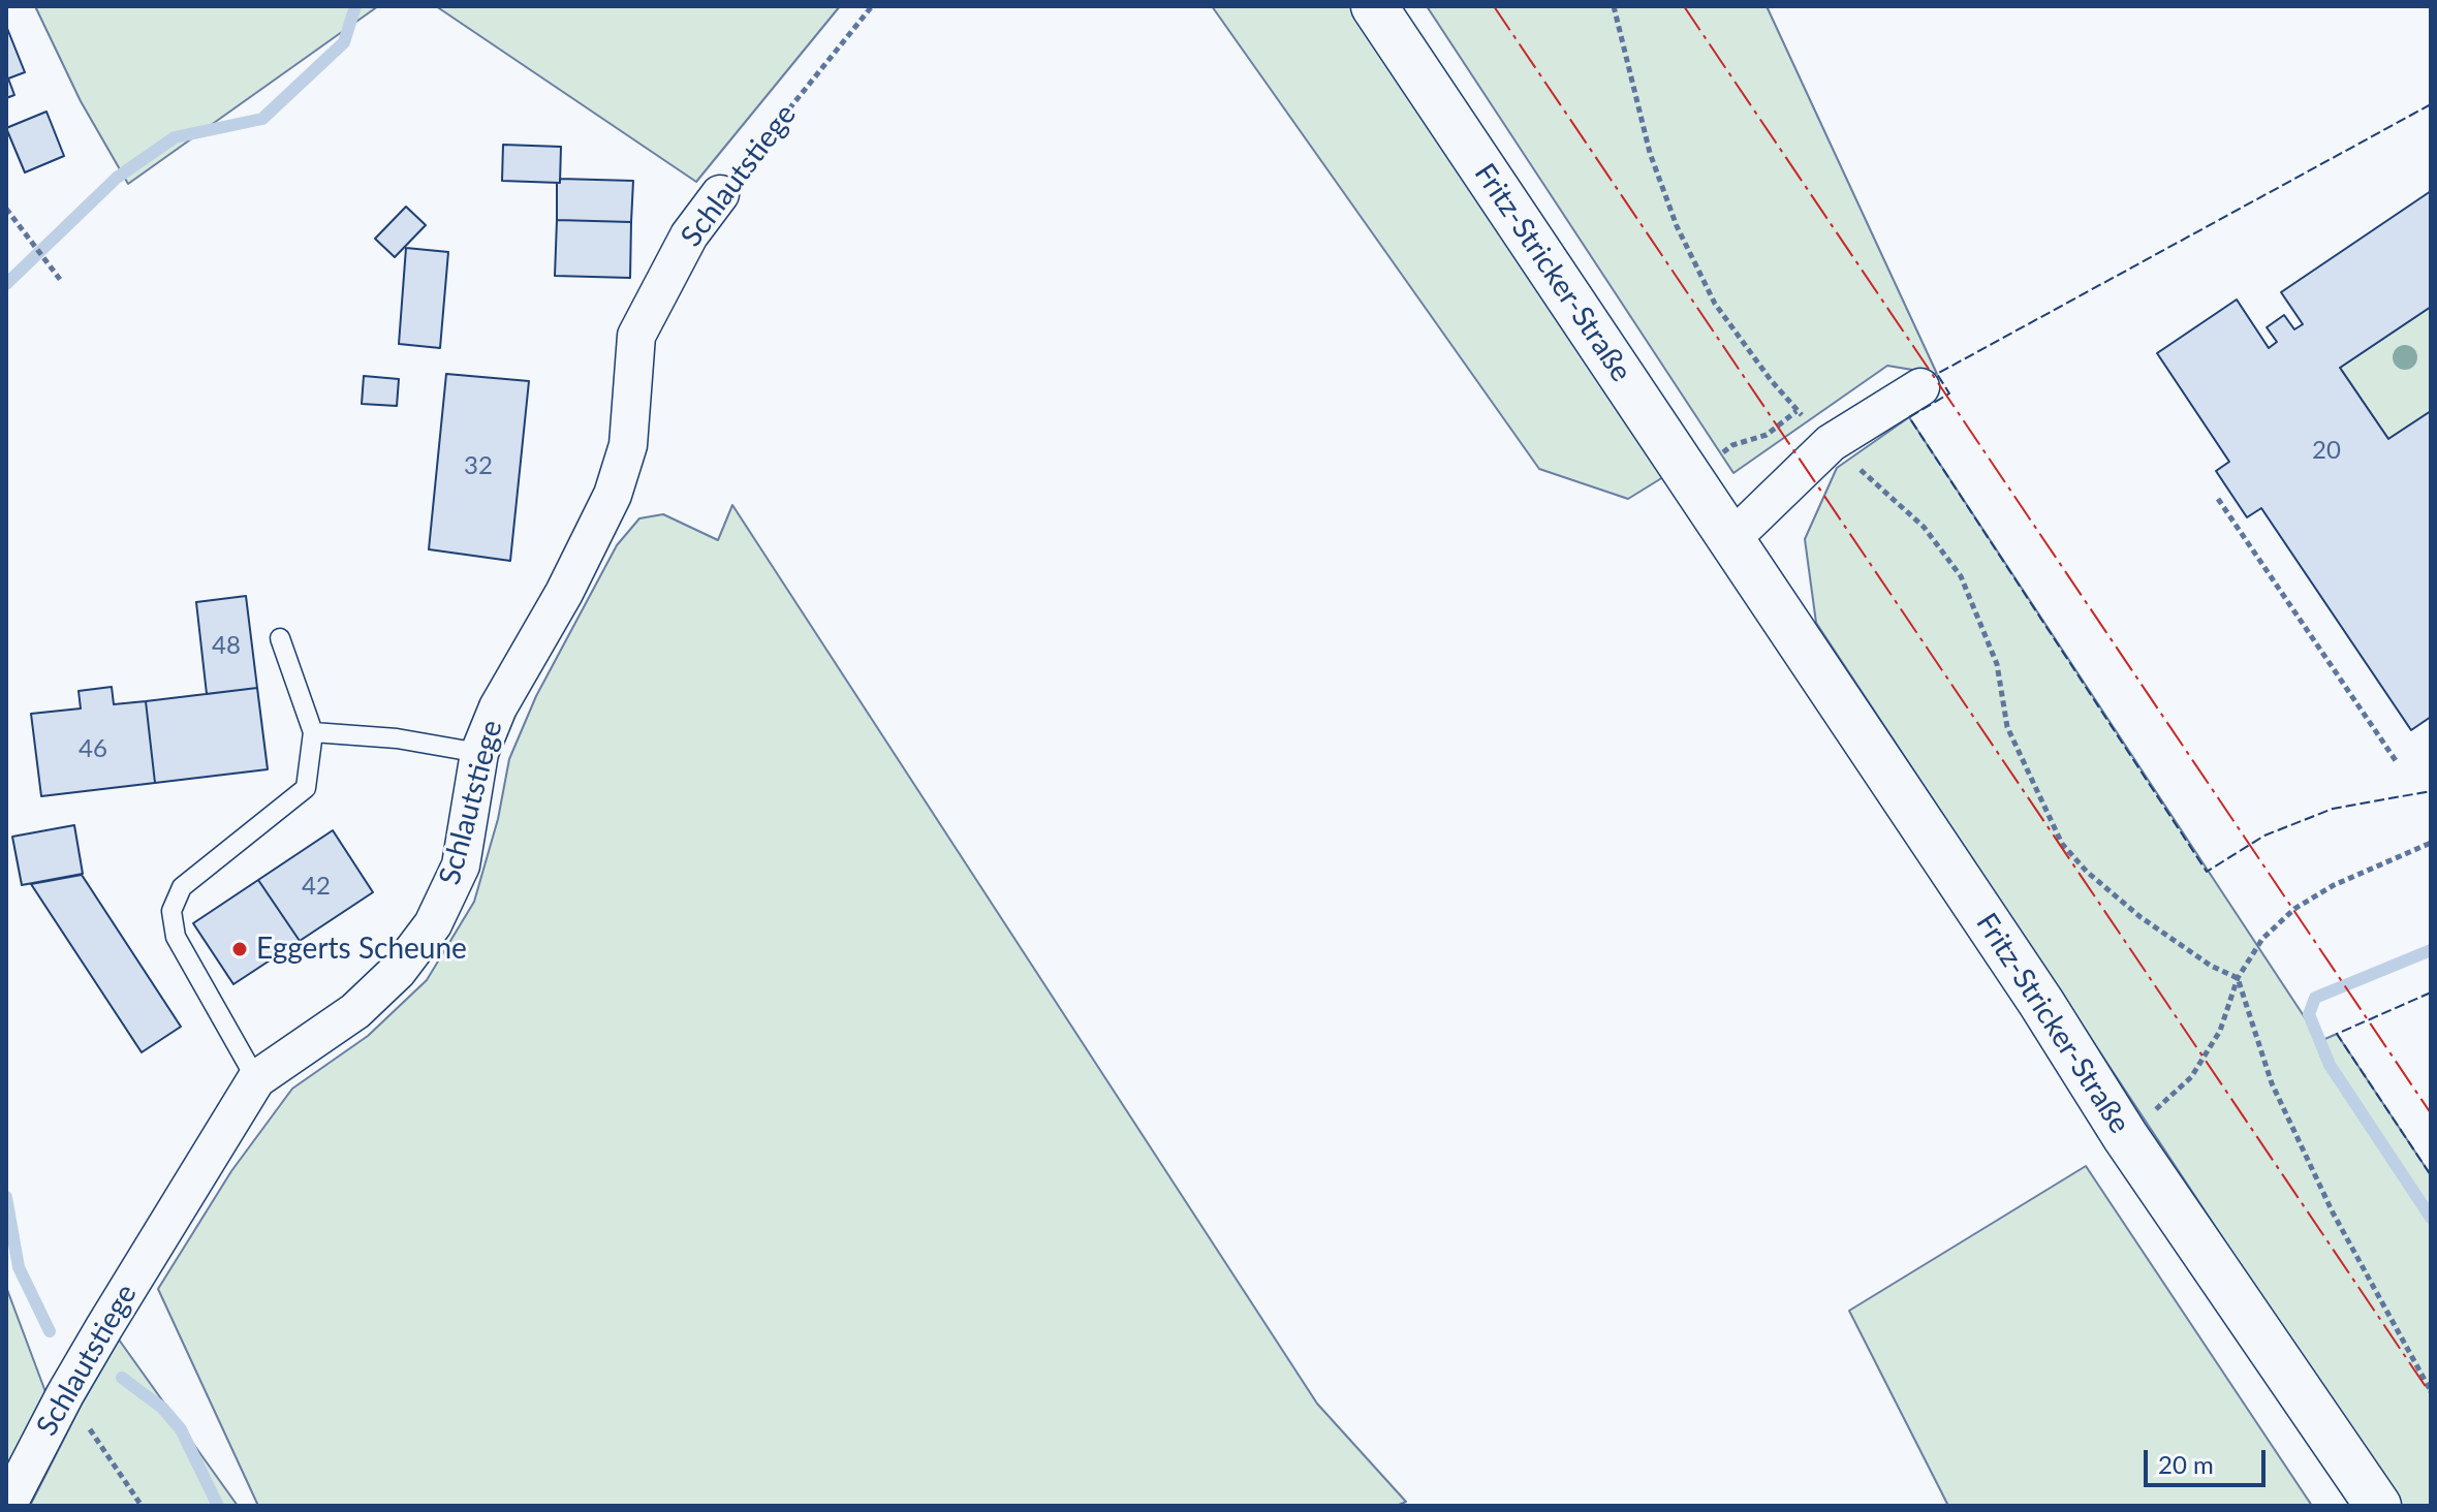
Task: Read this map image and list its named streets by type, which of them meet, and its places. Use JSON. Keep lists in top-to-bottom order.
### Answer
{
  "streets": {
    "main road": ["Fritz-Stricker-Straße"],
    "street": ["Schlautstiege"]
  },
  "places": ["Eggerts Scheune"],
  "house_numbers": [
    "20",
    "32",
    "48",
    "46",
    "42"
  ],
  "scale_bar": "20 m"
}
